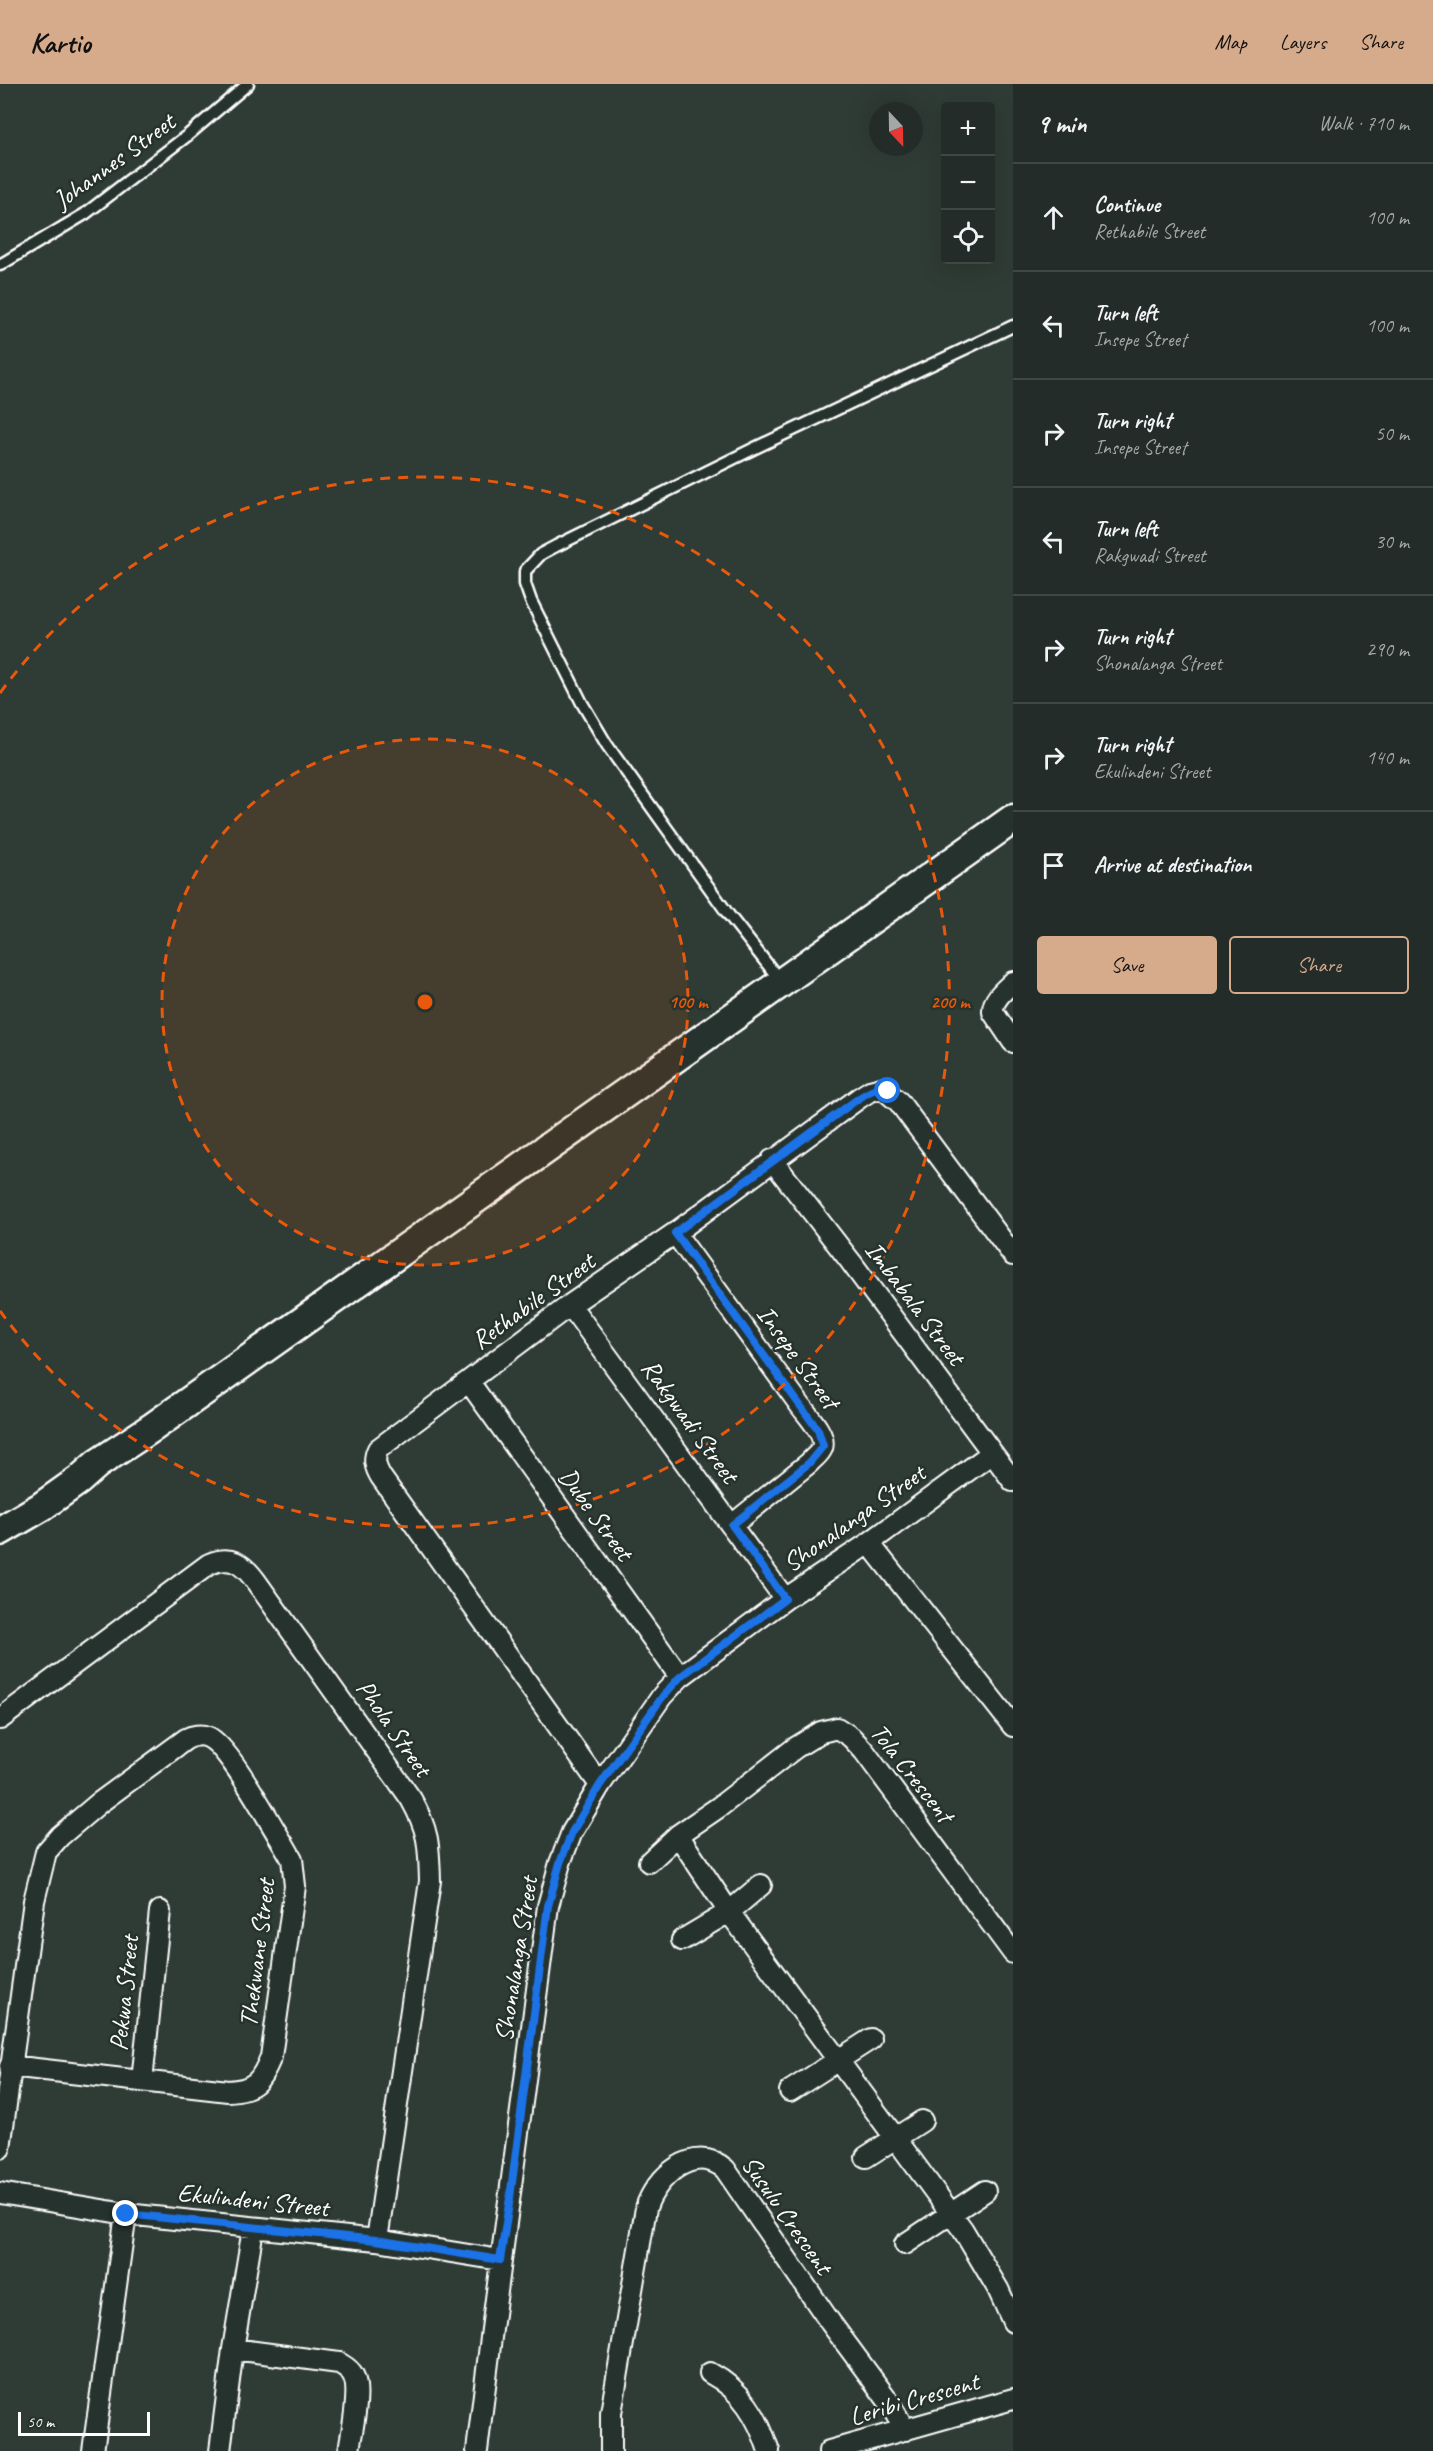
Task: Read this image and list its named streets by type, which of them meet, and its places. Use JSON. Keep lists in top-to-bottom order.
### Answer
{
  "streets": {
    "street": [
      "Rethabile Street",
      "Imbabala Street",
      "Insepe Street",
      "Rakgwadi Street",
      "Dube Street",
      "Shonalanga Street",
      "Phola Street",
      "Tola Crescent",
      "Thekwane Street",
      "Pekwa Street",
      "Ekulindeni Street",
      "Susulu Crescent",
      "Leribi Crescent"
    ],
    "lane": ["Johannes Street"]
  },
  "crossings": [
    ["Rethabile Street", "Imbabala Street"],
    ["Rethabile Street", "Insepe Street"],
    ["Rethabile Street", "Rakgwadi Street"],
    ["Rethabile Street", "Dube Street"],
    ["Rethabile Street", "Shonalanga Street"],
    ["Imbabala Street", "Shonalanga Street"],
    ["Insepe Street", "Rakgwadi Street"],
    ["Rakgwadi Street", "Shonalanga Street"],
    ["Dube Street", "Shonalanga Street"],
    ["Shonalanga Street", "Ekulindeni Street"],
    ["Phola Street", "Ekulindeni Street"],
    ["Thekwane Street", "Pekwa Street"],
    ["Susulu Crescent", "Leribi Crescent"]
  ],
  "scale_bar": "50 m",
  "north": "bottom",
  "page": {
    "header": "Kartio",
    "nav": ["Map", "Layers", "Share"],
    "heading": ["9 min", "Walk · 710 m"],
    "map_buttons": ["+", "−"],
    "list": [
      ["Continue", "Rethabile Street", "100 m"],
      ["Turn left", "Insepe Street", "100 m"],
      ["Turn right", "Insepe Street", "50 m"],
      ["Turn left", "Rakgwadi Street", "30 m"],
      ["Turn right", "Shonalanga Street", "290 m"],
      ["Turn right", "Ekulindeni Street", "140 m"],
      "Arrive at destination"
    ],
    "buttons": ["Save", "Share"],
    "scale": "50 m"
  },
  "rings": ["100 m", "200 m"]
}
